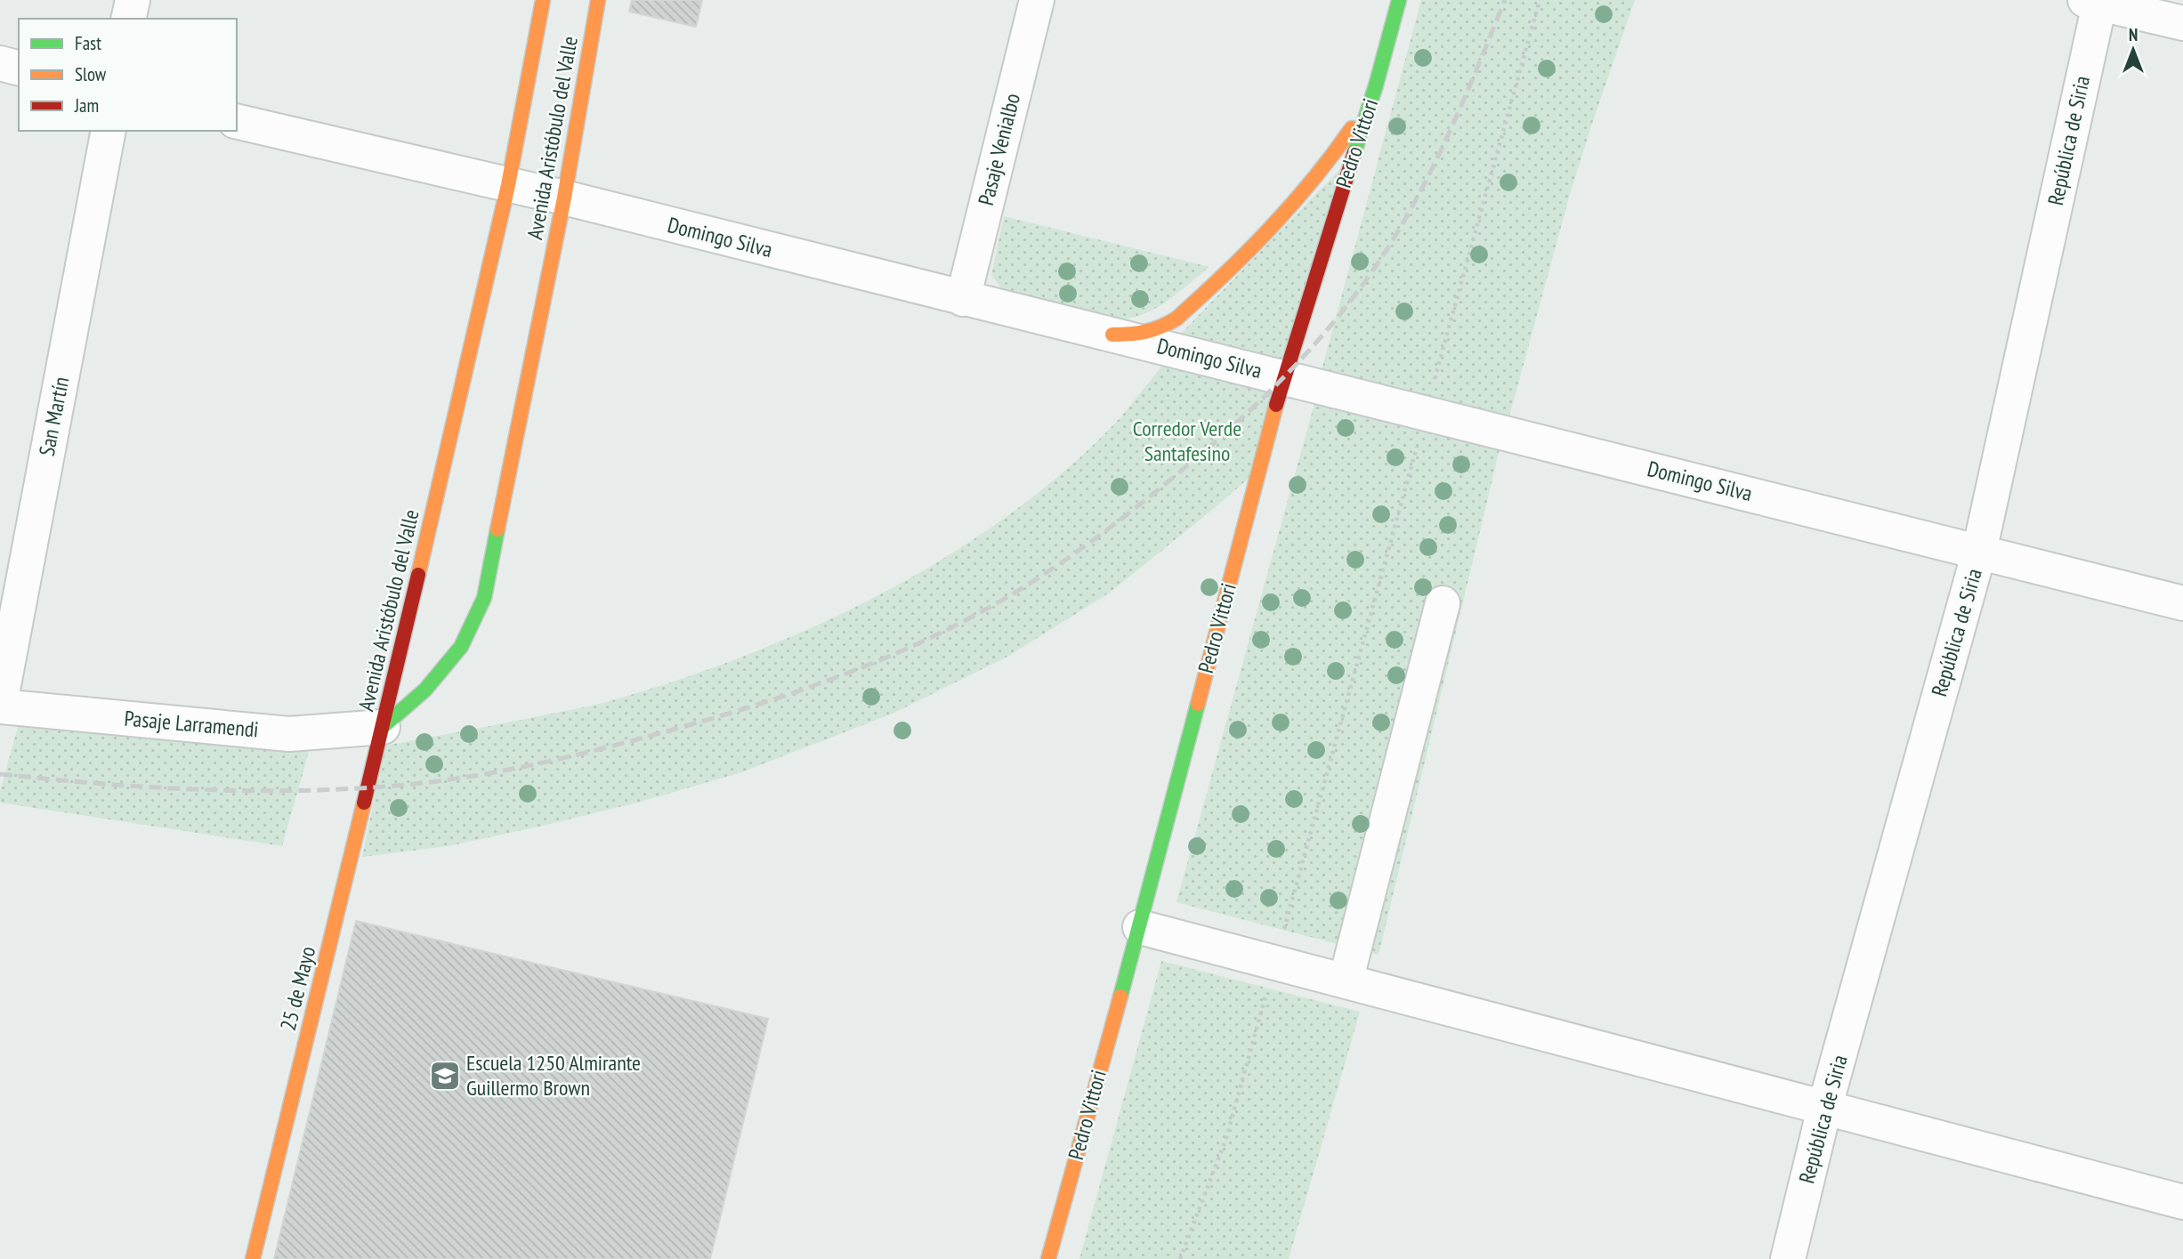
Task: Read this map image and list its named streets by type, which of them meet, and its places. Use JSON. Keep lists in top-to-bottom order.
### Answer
{
  "streets": {
    "main road": ["Avenida Aristóbulo del Valle", "Pedro Vittori", "25 de Mayo"],
    "street": [
      "República de Siria",
      "Pasaje Venialbo",
      "Domingo Silva",
      "San Martín",
      "Pasaje Larramendi"
    ]
  },
  "crossings": [
    ["Avenida Aristóbulo del Valle", "Domingo Silva"],
    ["Avenida Aristóbulo del Valle", "Pasaje Larramendi"],
    ["Avenida Aristóbulo del Valle", "25 de Mayo"],
    ["República de Siria", "Domingo Silva"],
    ["Pedro Vittori", "Domingo Silva"],
    ["Pasaje Venialbo", "Domingo Silva"],
    ["San Martín", "Pasaje Larramendi"],
    ["Pasaje Larramendi", "25 de Mayo"]
  ],
  "parks": ["Corredor Verde Santafesino"],
  "places": {
    "school or university": ["Escuela 1250 Almirante Guillermo Brown"]
  },
  "legend": ["Fast", "Slow", "Jam"],
  "north": "top"
}
